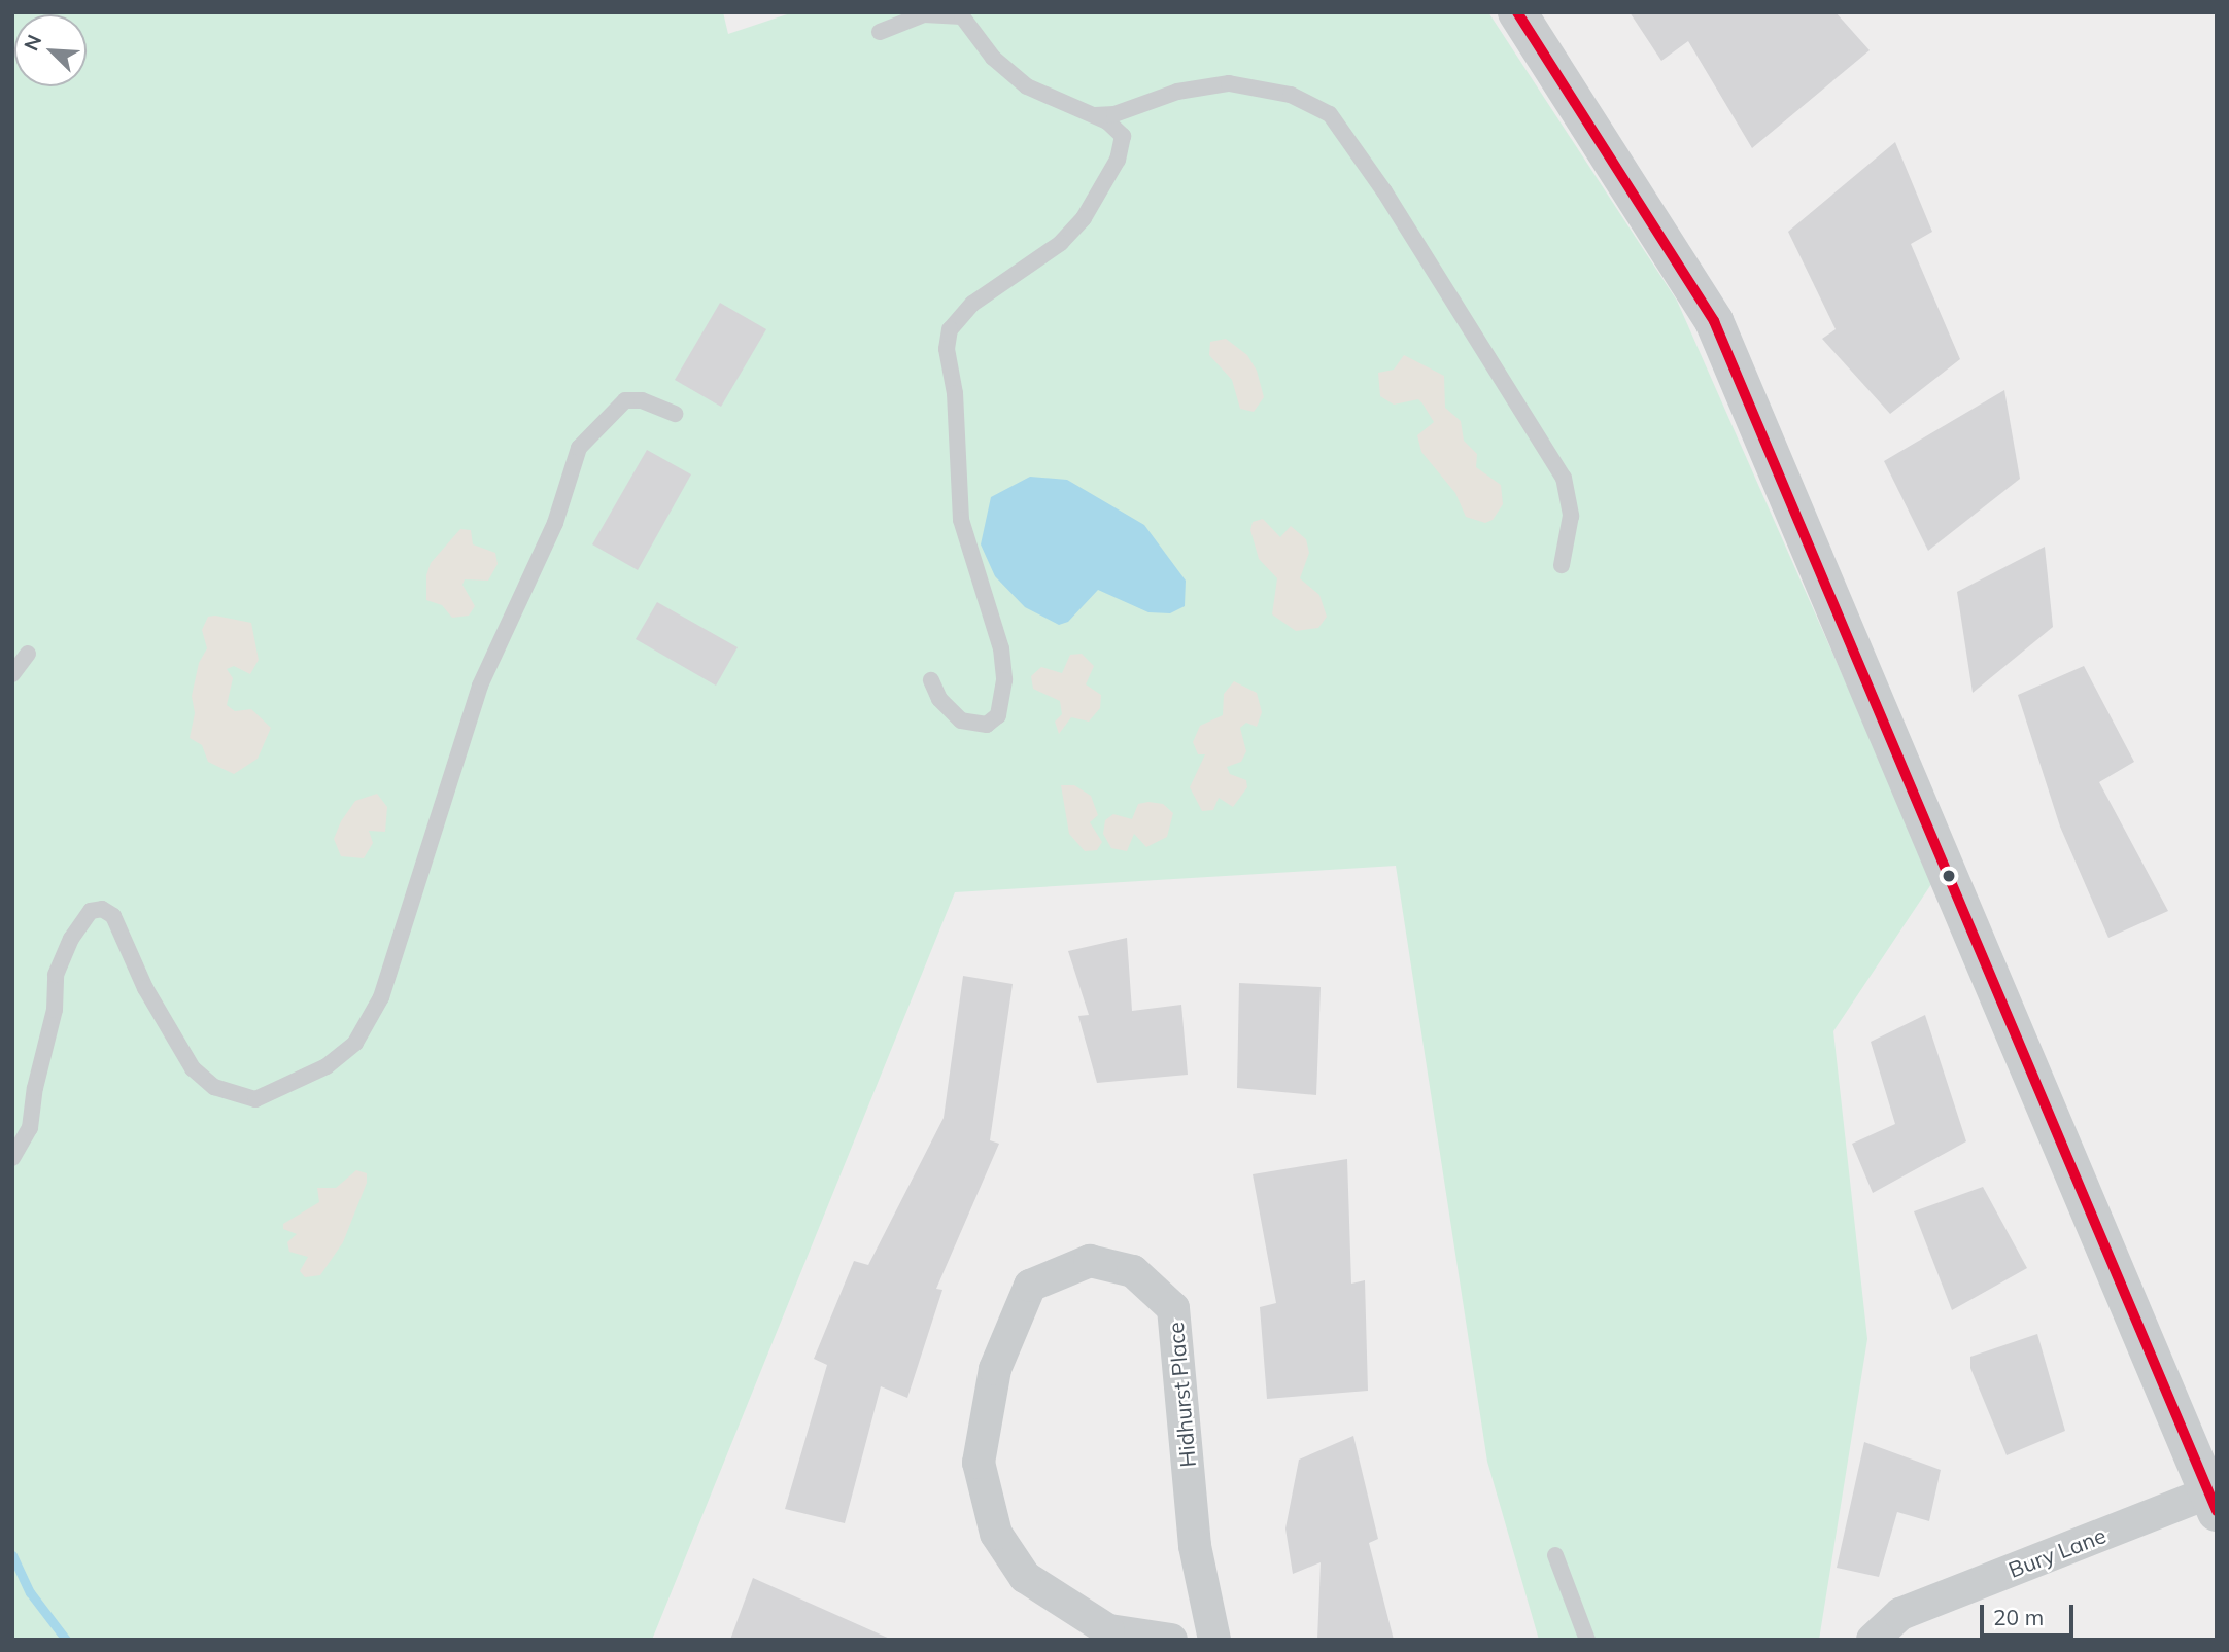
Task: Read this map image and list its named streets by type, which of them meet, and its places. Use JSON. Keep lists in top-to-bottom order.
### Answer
{
  "streets": {
    "street": ["Hidhurst Place", "Bury Lane"]
  },
  "scale_bar": "20 m",
  "north": "top left"
}
